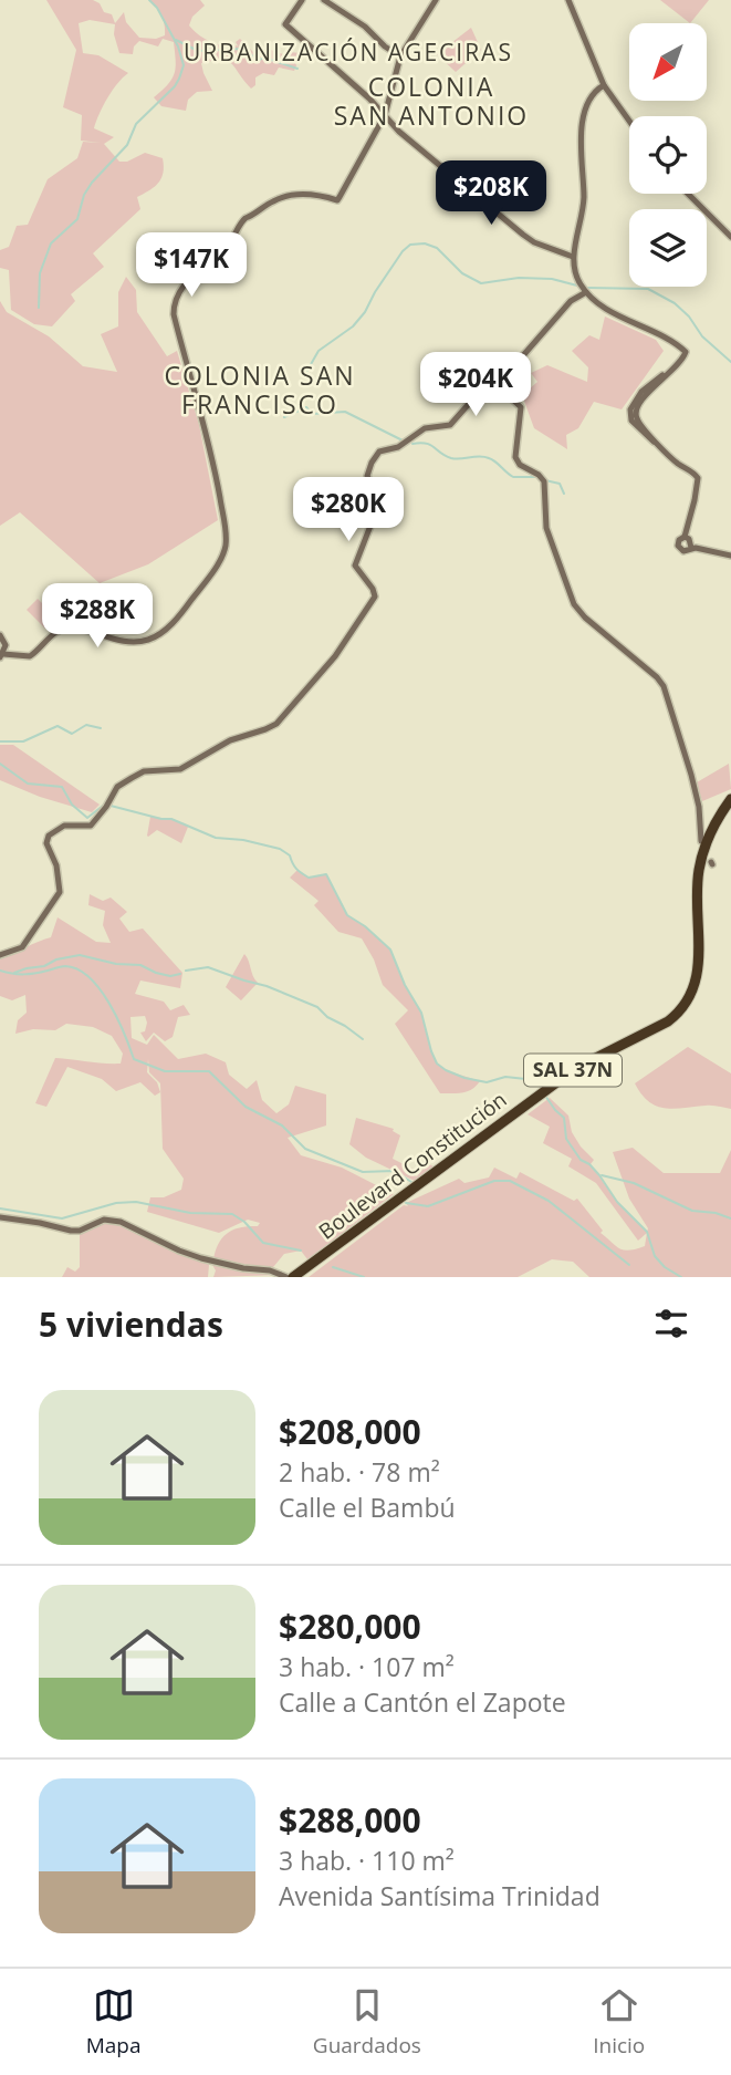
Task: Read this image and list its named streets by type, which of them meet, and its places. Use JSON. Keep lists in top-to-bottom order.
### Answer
{
  "streets": {
    "highway": ["SAL 37N", "Boulevard Constitución"]
  },
  "districts": ["URBANIZACIÓN AGECIRAS", "COLONIA SAN ANTONIO", "COLONIA SAN FRANCISCO"],
  "north": "bottom left",
  "page": {
    "price": [
      "$208K",
      "$147K",
      "$204K",
      "$280K",
      "$288K"
    ],
    "heading": "5 viviendas",
    "list": [
      {
        "name": "$208,000",
        "note": "2 hab. · 78 m² · Calle el Bambú"
      },
      {
        "name": "$280,000",
        "note": "3 hab. · 107 m² · Calle a Cantón el Zapote"
      },
      {
        "name": "$288,000",
        "note": "3 hab. · 110 m² · Avenida Santísima Trinidad"
      }
    ],
    "tabs": ["Mapa", "Guardados", "Inicio"]
  }
}
